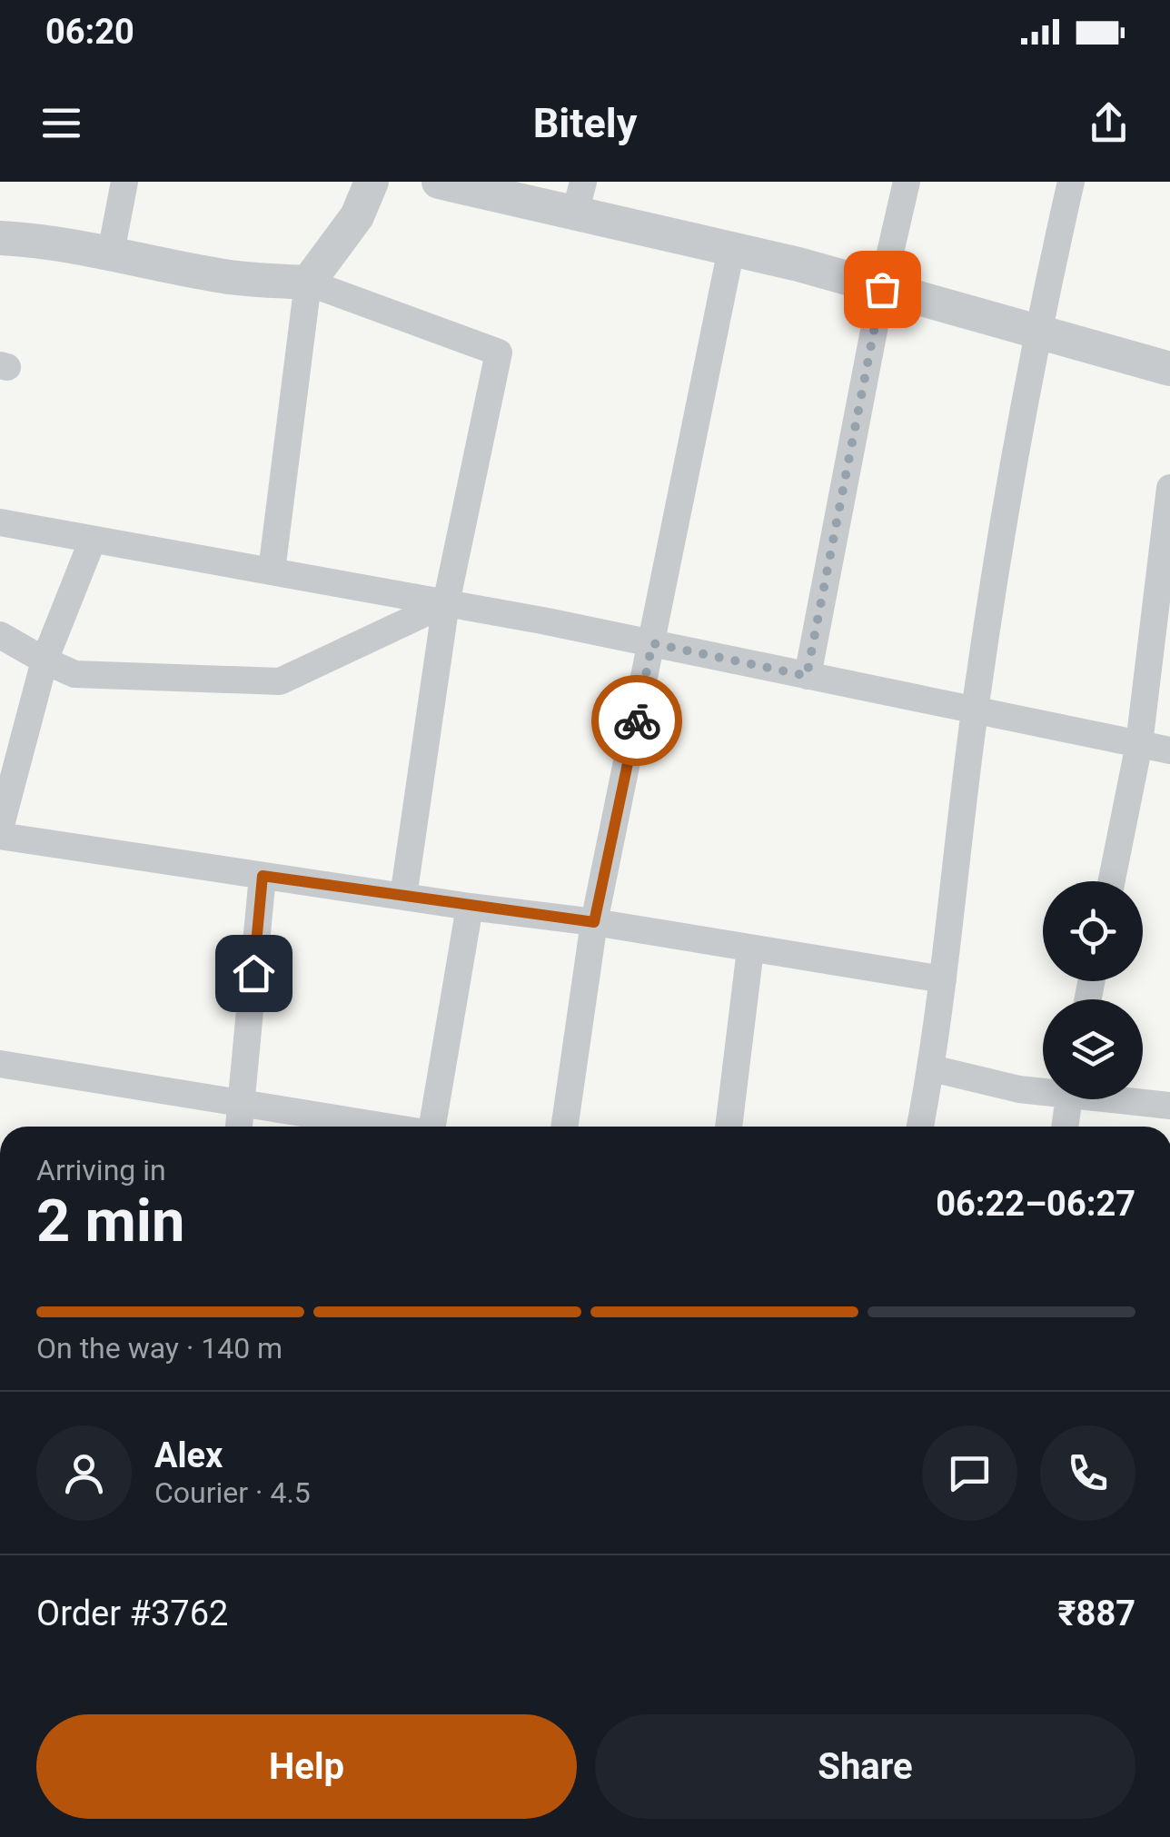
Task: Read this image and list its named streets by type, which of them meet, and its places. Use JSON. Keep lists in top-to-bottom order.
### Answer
{
  "page": {
    "status": "06:20",
    "header": "Bitely",
    "heading": ["2 min", "Arriving in", "06:22–06:27"],
    "panel": [
      "Alex",
      "Courier · 4.5",
      "Order #3762",
      "₹887"
    ],
    "bar": "On the way · 140 m",
    "buttons": ["Help", "Share"]
  }
}
